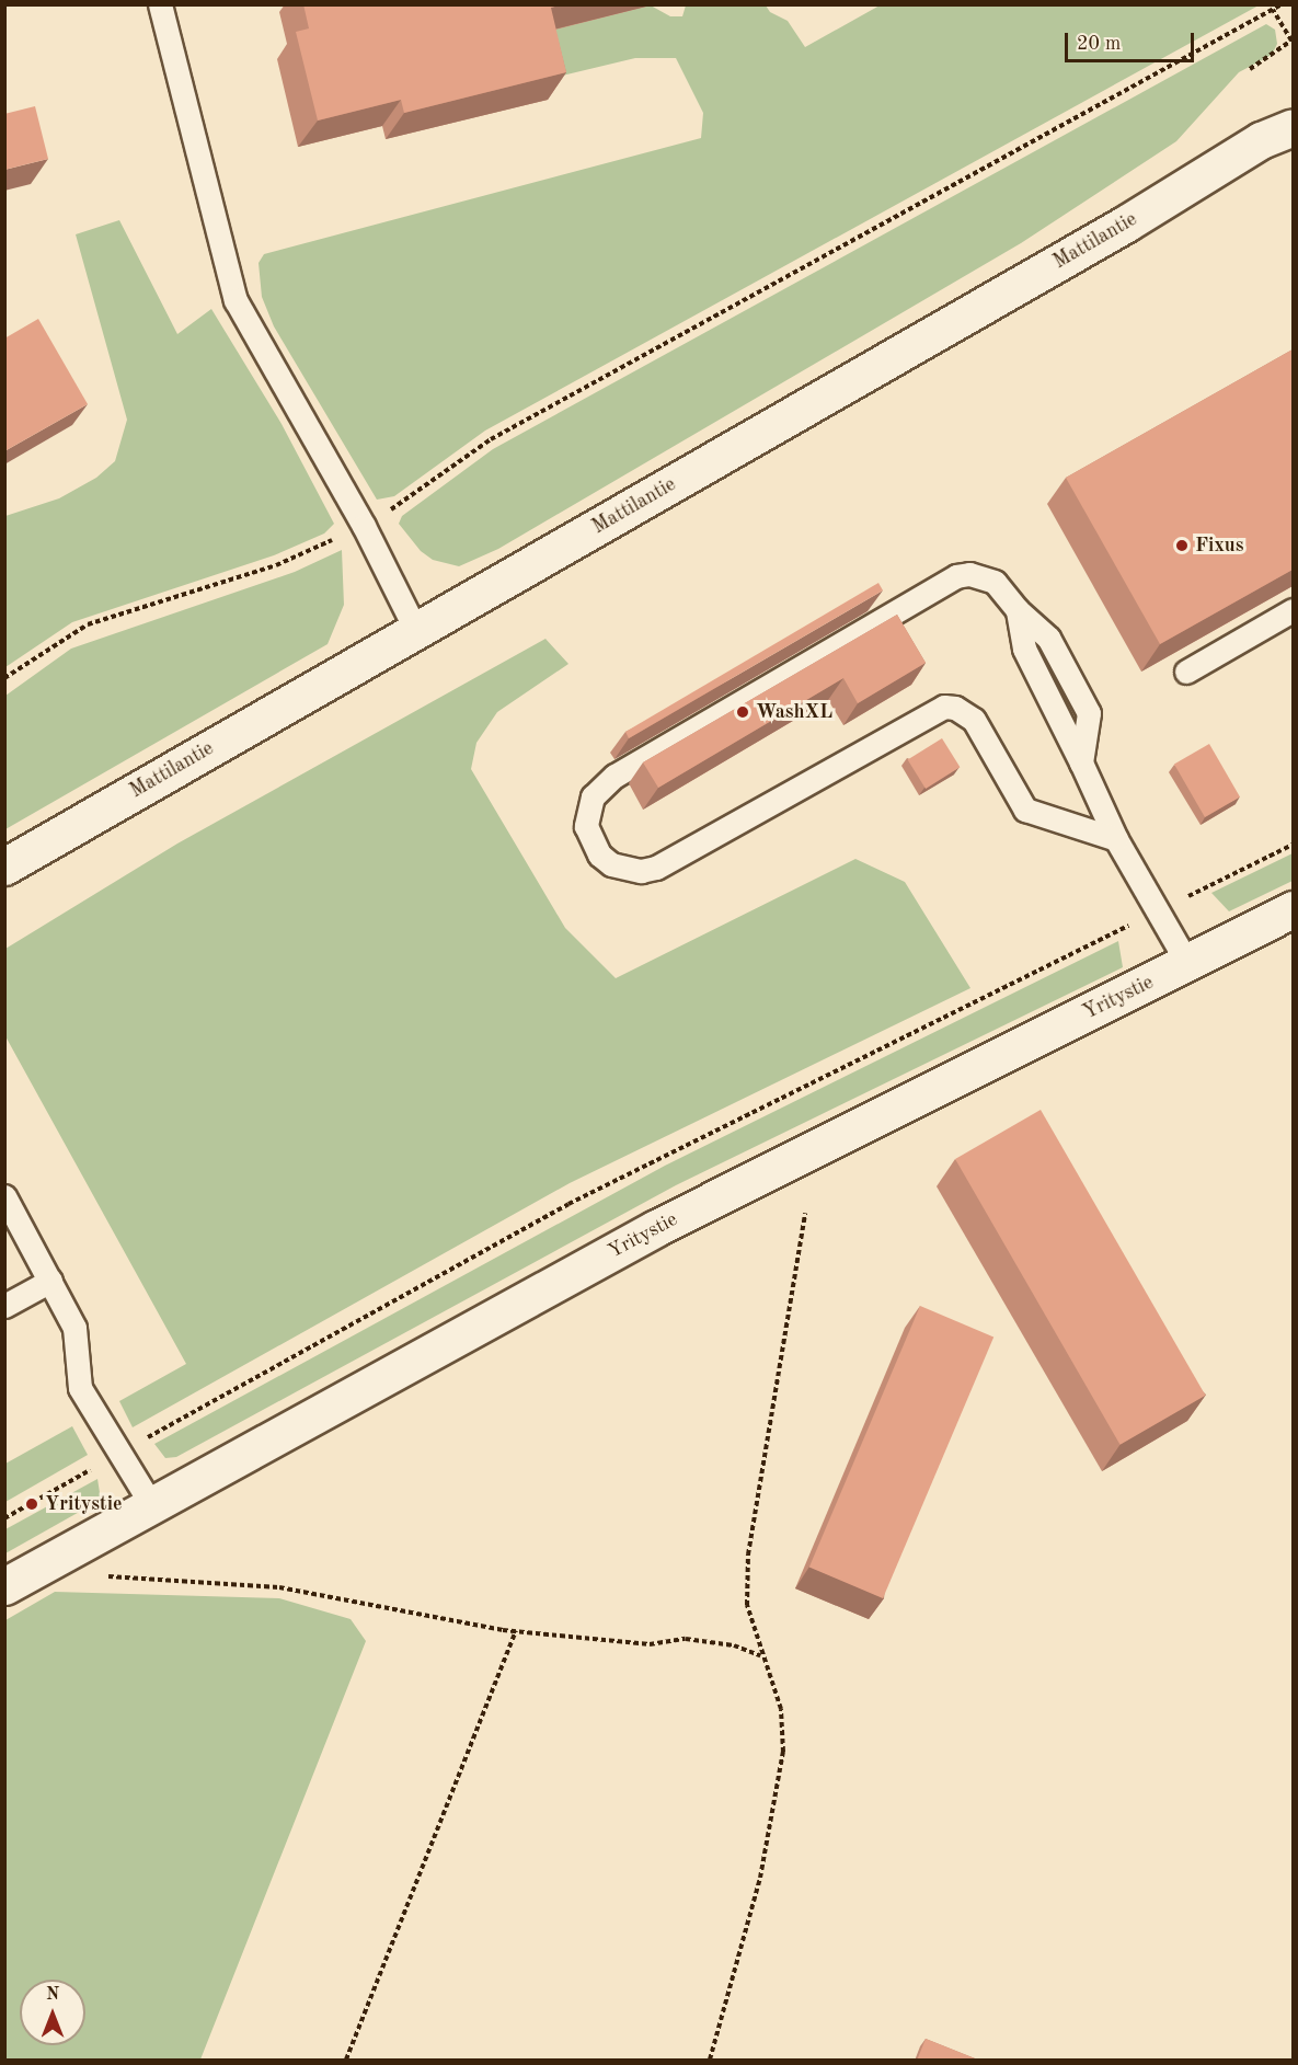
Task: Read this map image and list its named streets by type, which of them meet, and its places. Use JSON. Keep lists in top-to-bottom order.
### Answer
{
  "streets": {
    "street": ["Mattilantie", "Yritystie"]
  },
  "places": ["Fixus", "WashXL", "Yritystie"],
  "scale_bar": "20 m",
  "north": "top"
}
